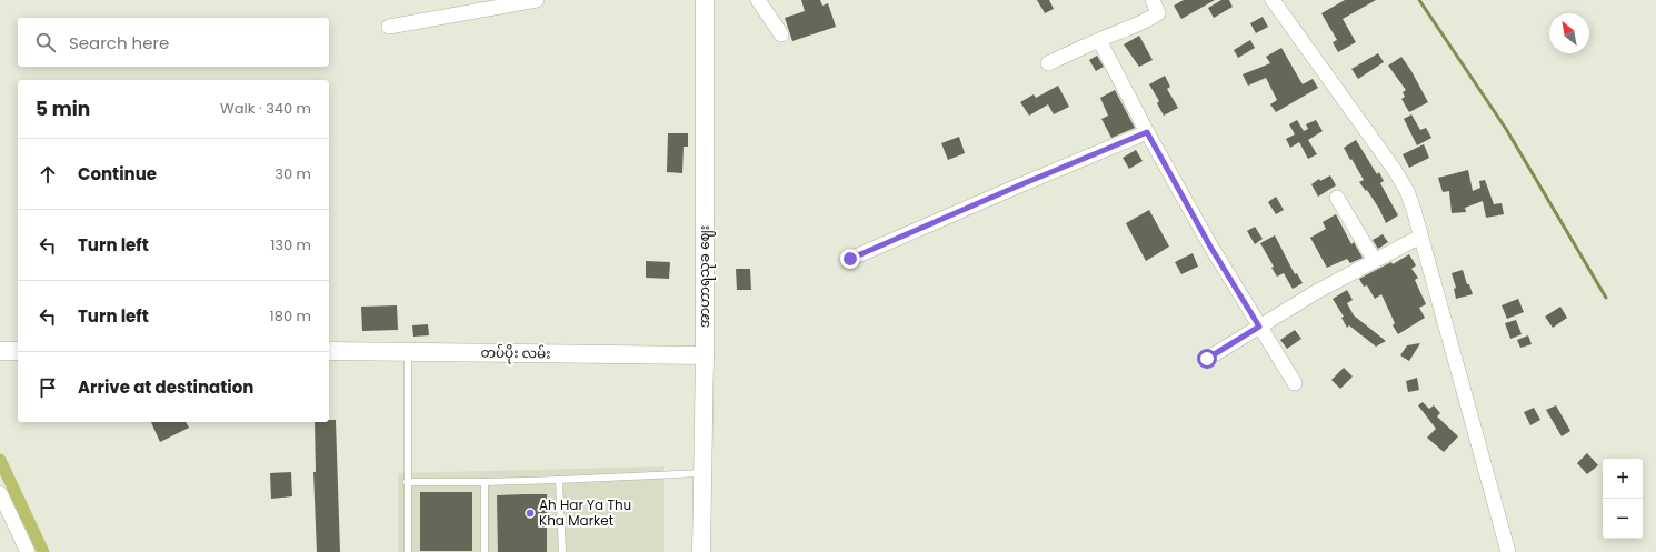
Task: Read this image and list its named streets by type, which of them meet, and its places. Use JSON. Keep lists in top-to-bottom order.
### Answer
{
  "streets": {
    "street": ["အာဟာရသုခ ဈေး", "တပ်ပိုး လမ်း"]
  },
  "crossings": [
    ["အာဟာရသုခ ဈေး", "တပ်ပိုး လမ်း"]
  ],
  "places": ["Ah Har Ya Thu Kha Market"],
  "north": "top left",
  "page": {
    "search": "Search here",
    "heading": ["5 min", "Walk · 340 m"],
    "list": [
      ["Continue", "30 m"],
      ["Turn left", "130 m"],
      ["Turn left", "180 m"],
      "Arrive at destination"
    ],
    "map_buttons": ["+", "−"]
  }
}
